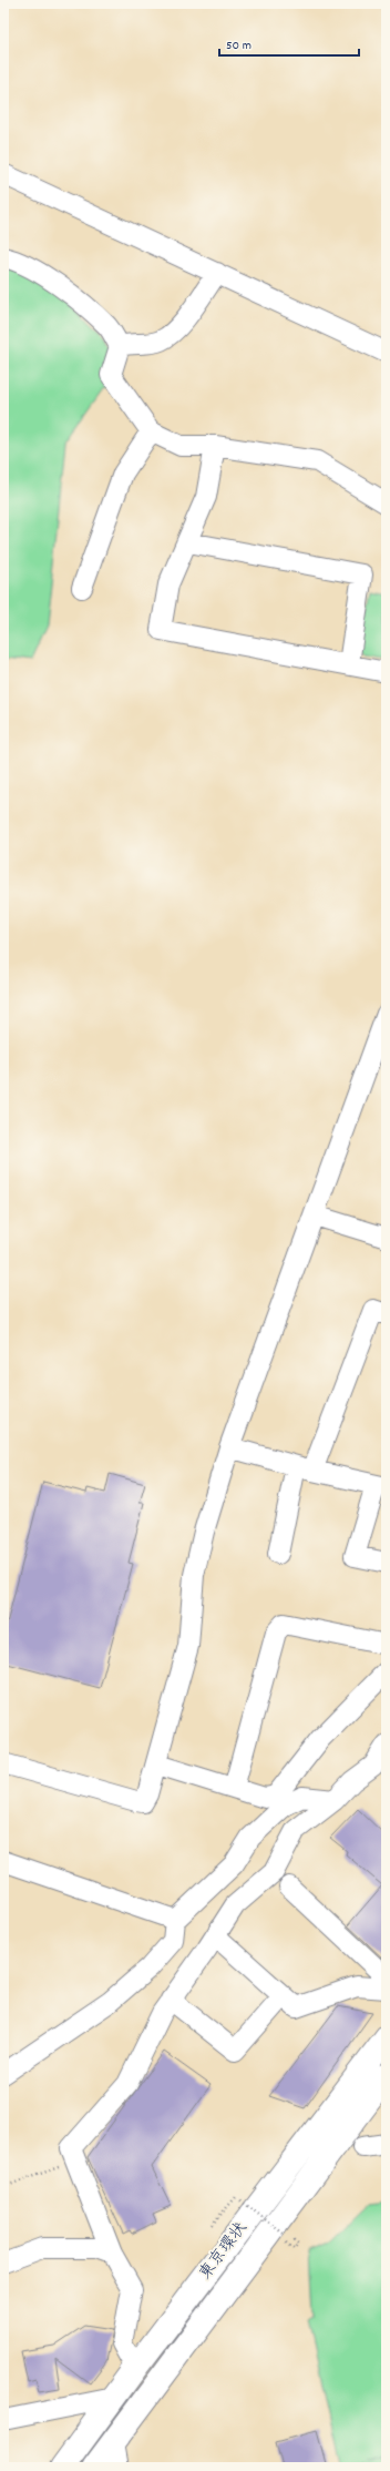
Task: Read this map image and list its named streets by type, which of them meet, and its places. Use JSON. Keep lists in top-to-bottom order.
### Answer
{
  "streets": {
    "highway": ["東京環状"]
  },
  "scale_bar": "50 m"
}
